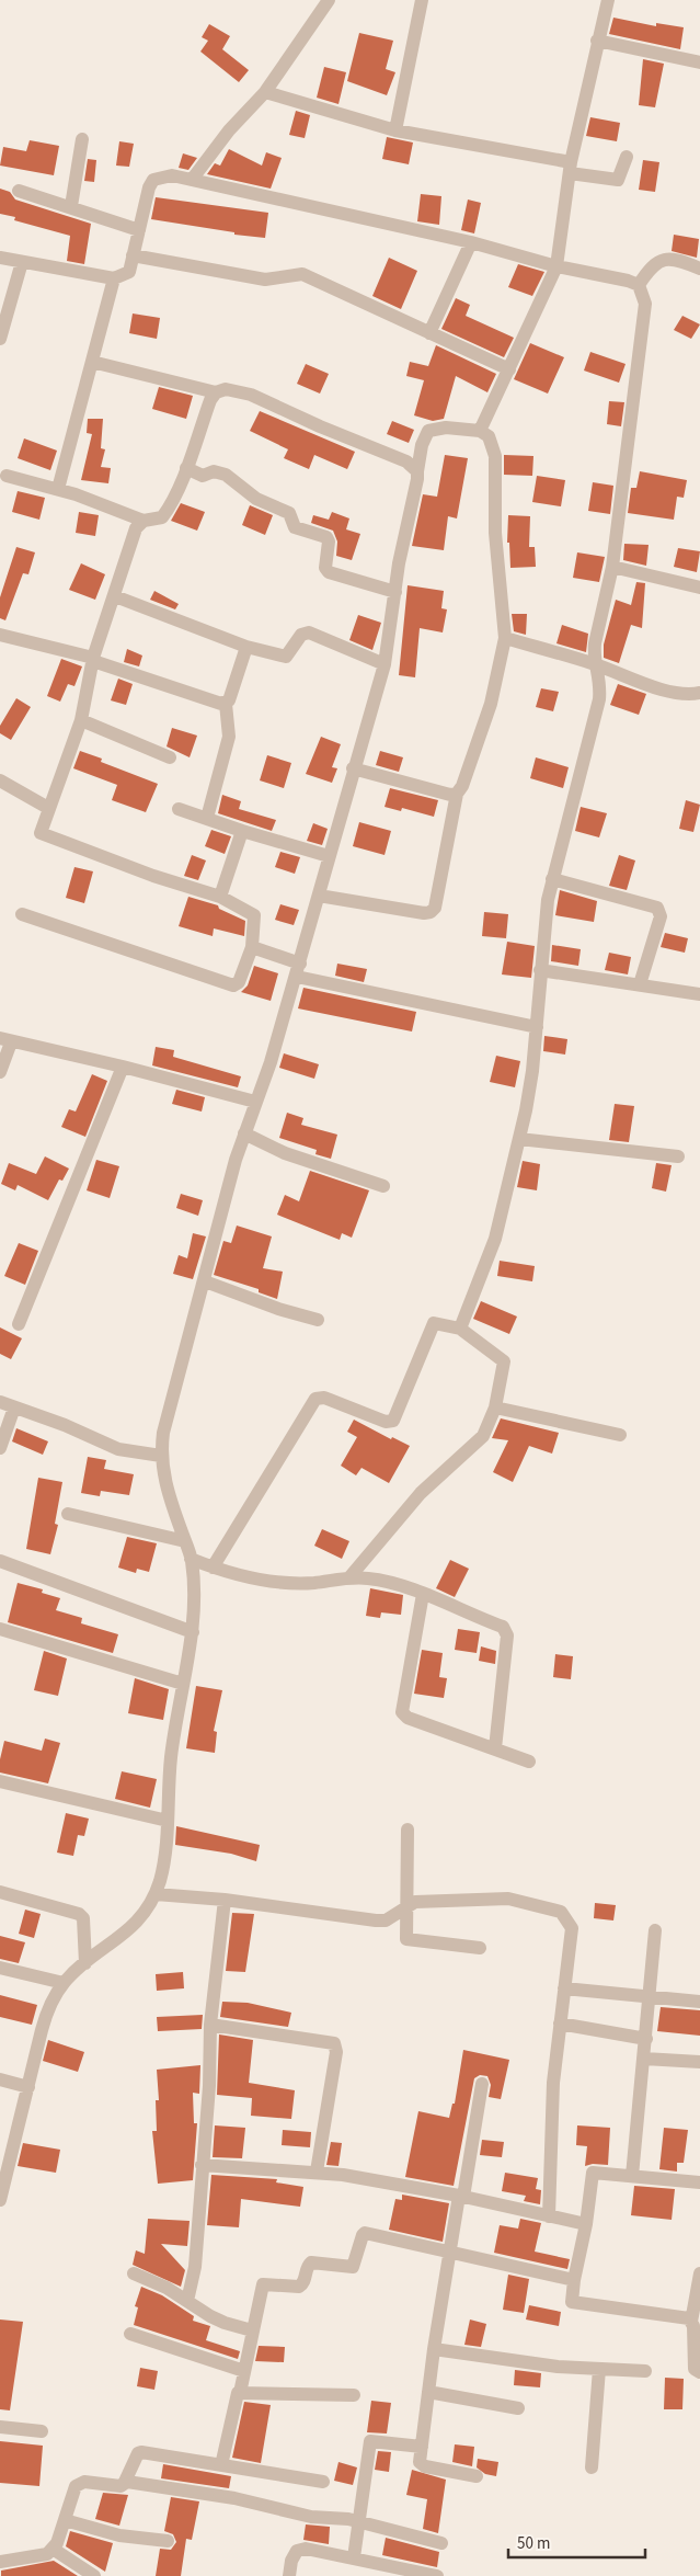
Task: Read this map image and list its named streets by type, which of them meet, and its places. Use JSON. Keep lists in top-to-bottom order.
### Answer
{
  "scale_bar": "50 m"
}
